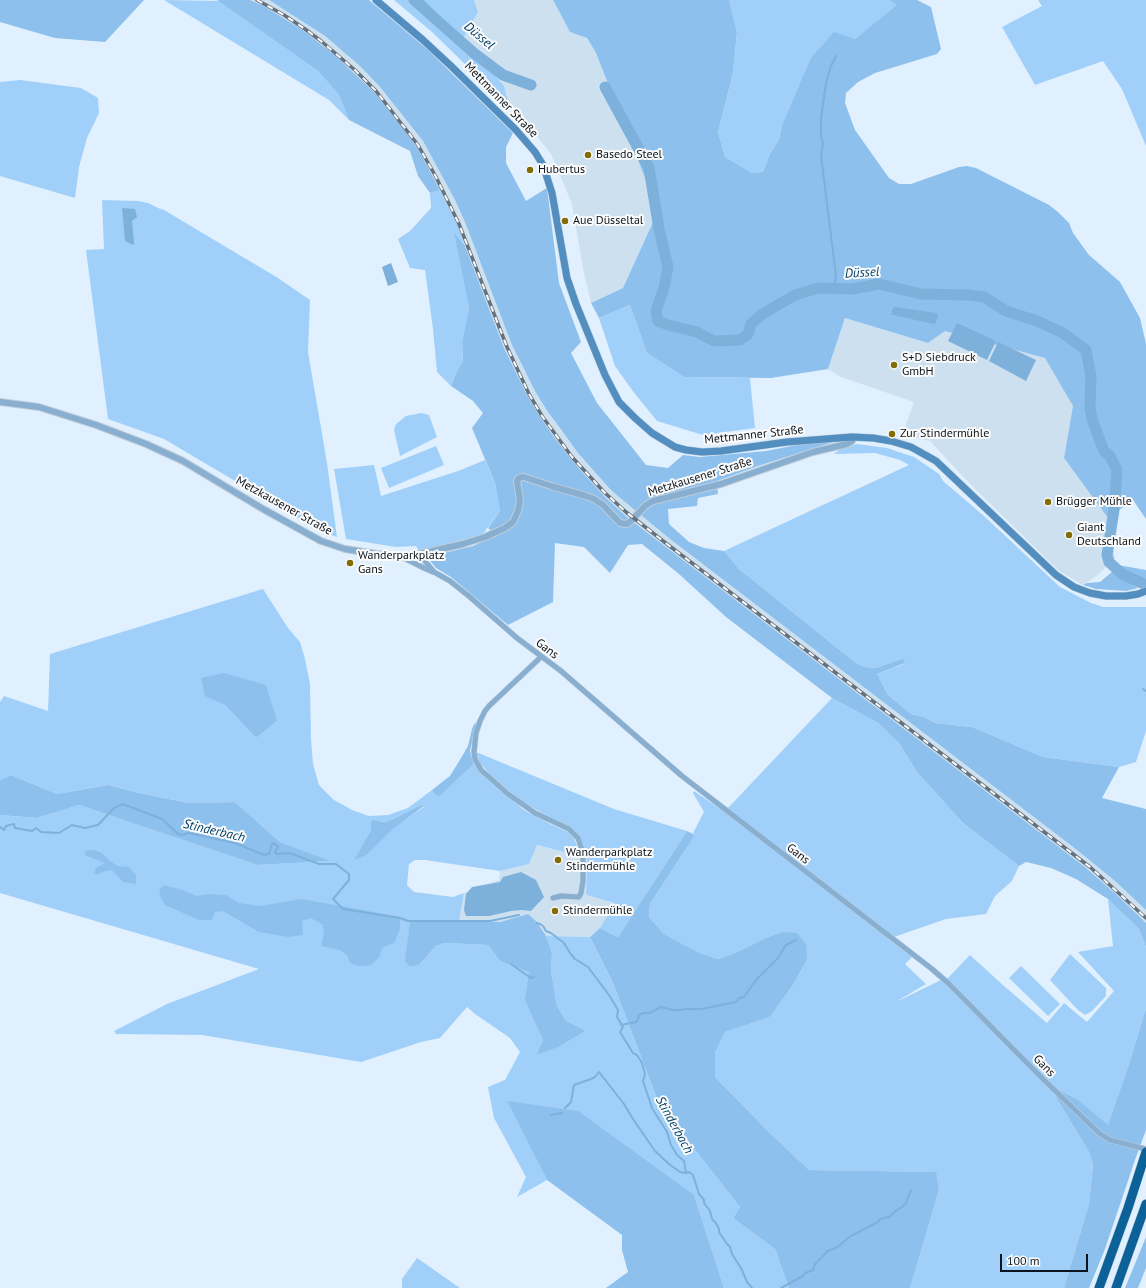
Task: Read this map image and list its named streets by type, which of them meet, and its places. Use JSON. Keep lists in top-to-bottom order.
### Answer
{
  "streets": {
    "main road": ["Mettmanner Straße"],
    "street": ["Metzkausener Straße", "Gans"]
  },
  "crossings": [
    ["Mettmanner Straße", "Metzkausener Straße"],
    ["Metzkausener Straße", "Gans"]
  ],
  "water": ["Düssel", "Stinderbach"],
  "places": [
    "Basedo Steel",
    "Hubertus",
    "Aue Düsseltal",
    "S+D Siebdruck GmbH",
    "Zur Stindermühle",
    "Brügger Mühle",
    "Giant Deutschland",
    "Wanderparkplatz Gans",
    "Wanderparkplatz Stindermühle",
    "Stindermühle"
  ],
  "scale_bar": "100 m"
}
